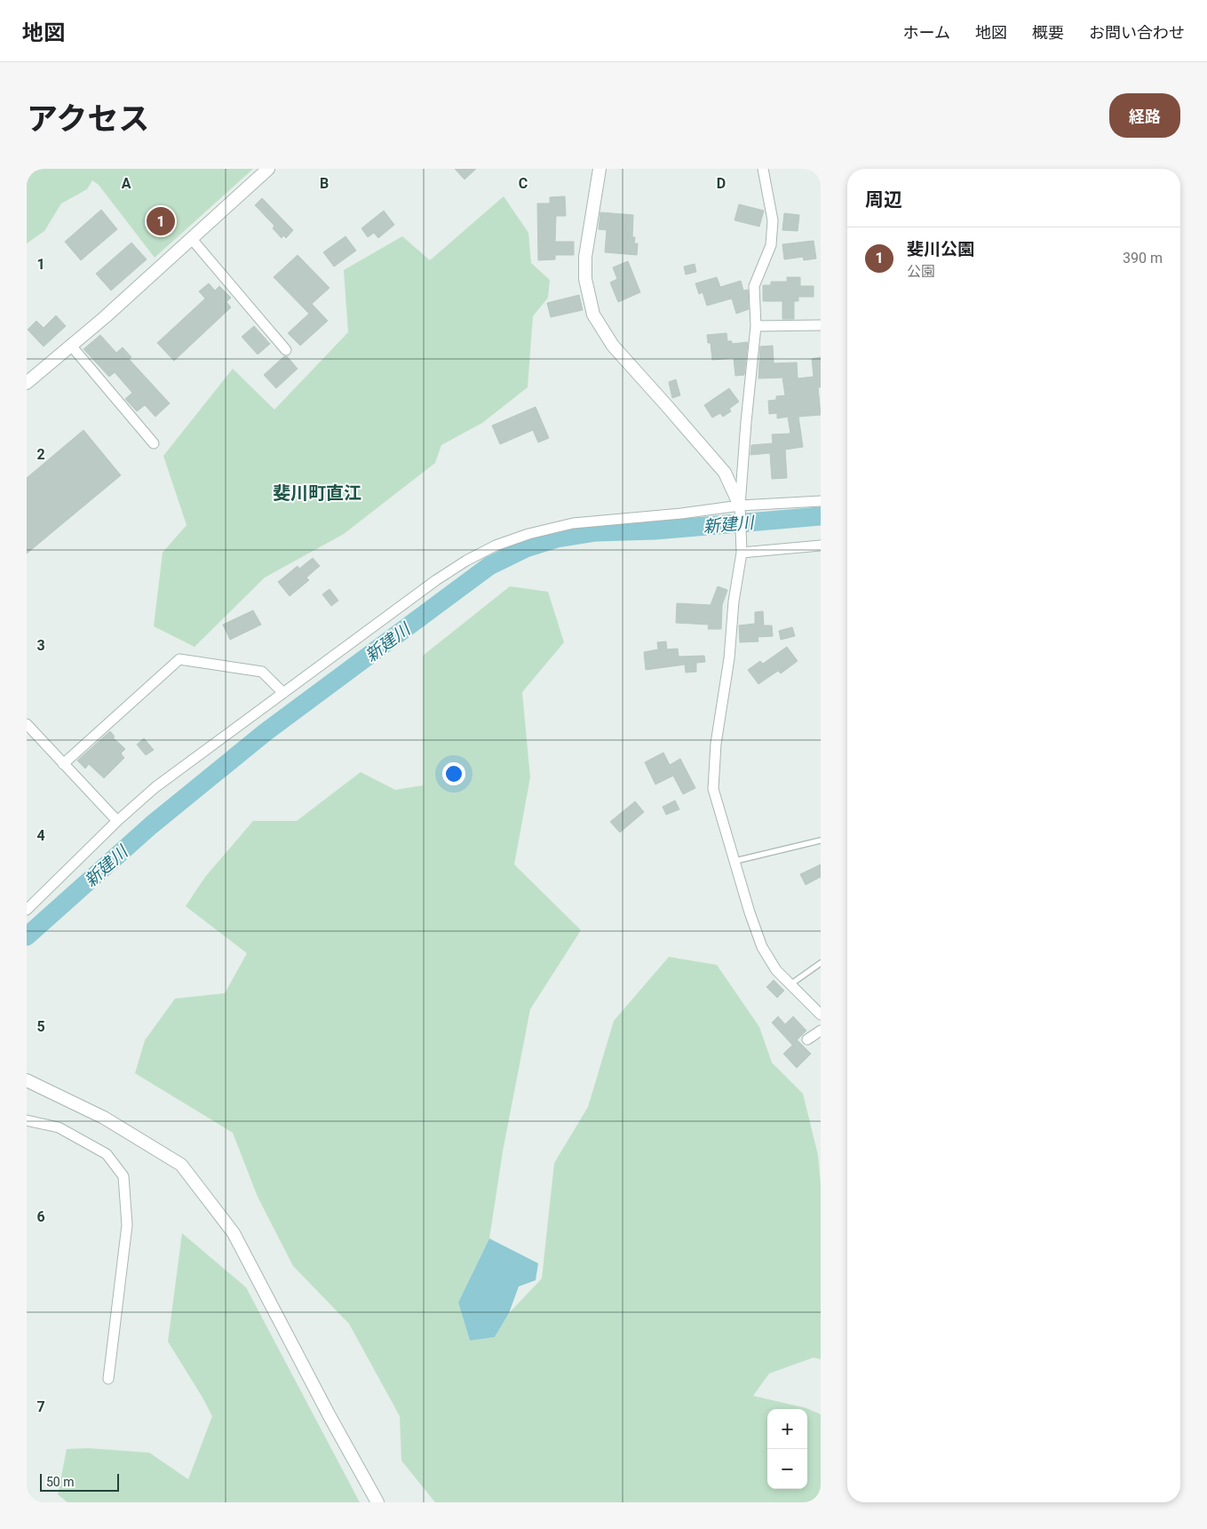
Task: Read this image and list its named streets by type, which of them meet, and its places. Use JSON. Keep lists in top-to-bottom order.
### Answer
{
  "districts": ["斐川町直江"],
  "water": ["新建川"],
  "scale_bar": "50 m",
  "page": {
    "header": "地図",
    "nav": [
      "ホーム",
      "地図",
      "概要",
      "お問い合わせ"
    ],
    "title": "アクセス",
    "buttons": "経路",
    "heading": "周辺",
    "pins": "1",
    "list": [
      {
        "mark": "1",
        "name": "斐川公園",
        "note": "公園",
        "value": "390 m"
      }
    ],
    "map_buttons": ["+", "−"],
    "scale": "50 m"
  },
  "grid": {
    "columns": [
      "A",
      "B",
      "C",
      "D"
    ],
    "rows": [
      "1",
      "2",
      "3",
      "4",
      "5",
      "6",
      "7"
    ]
  }
}
